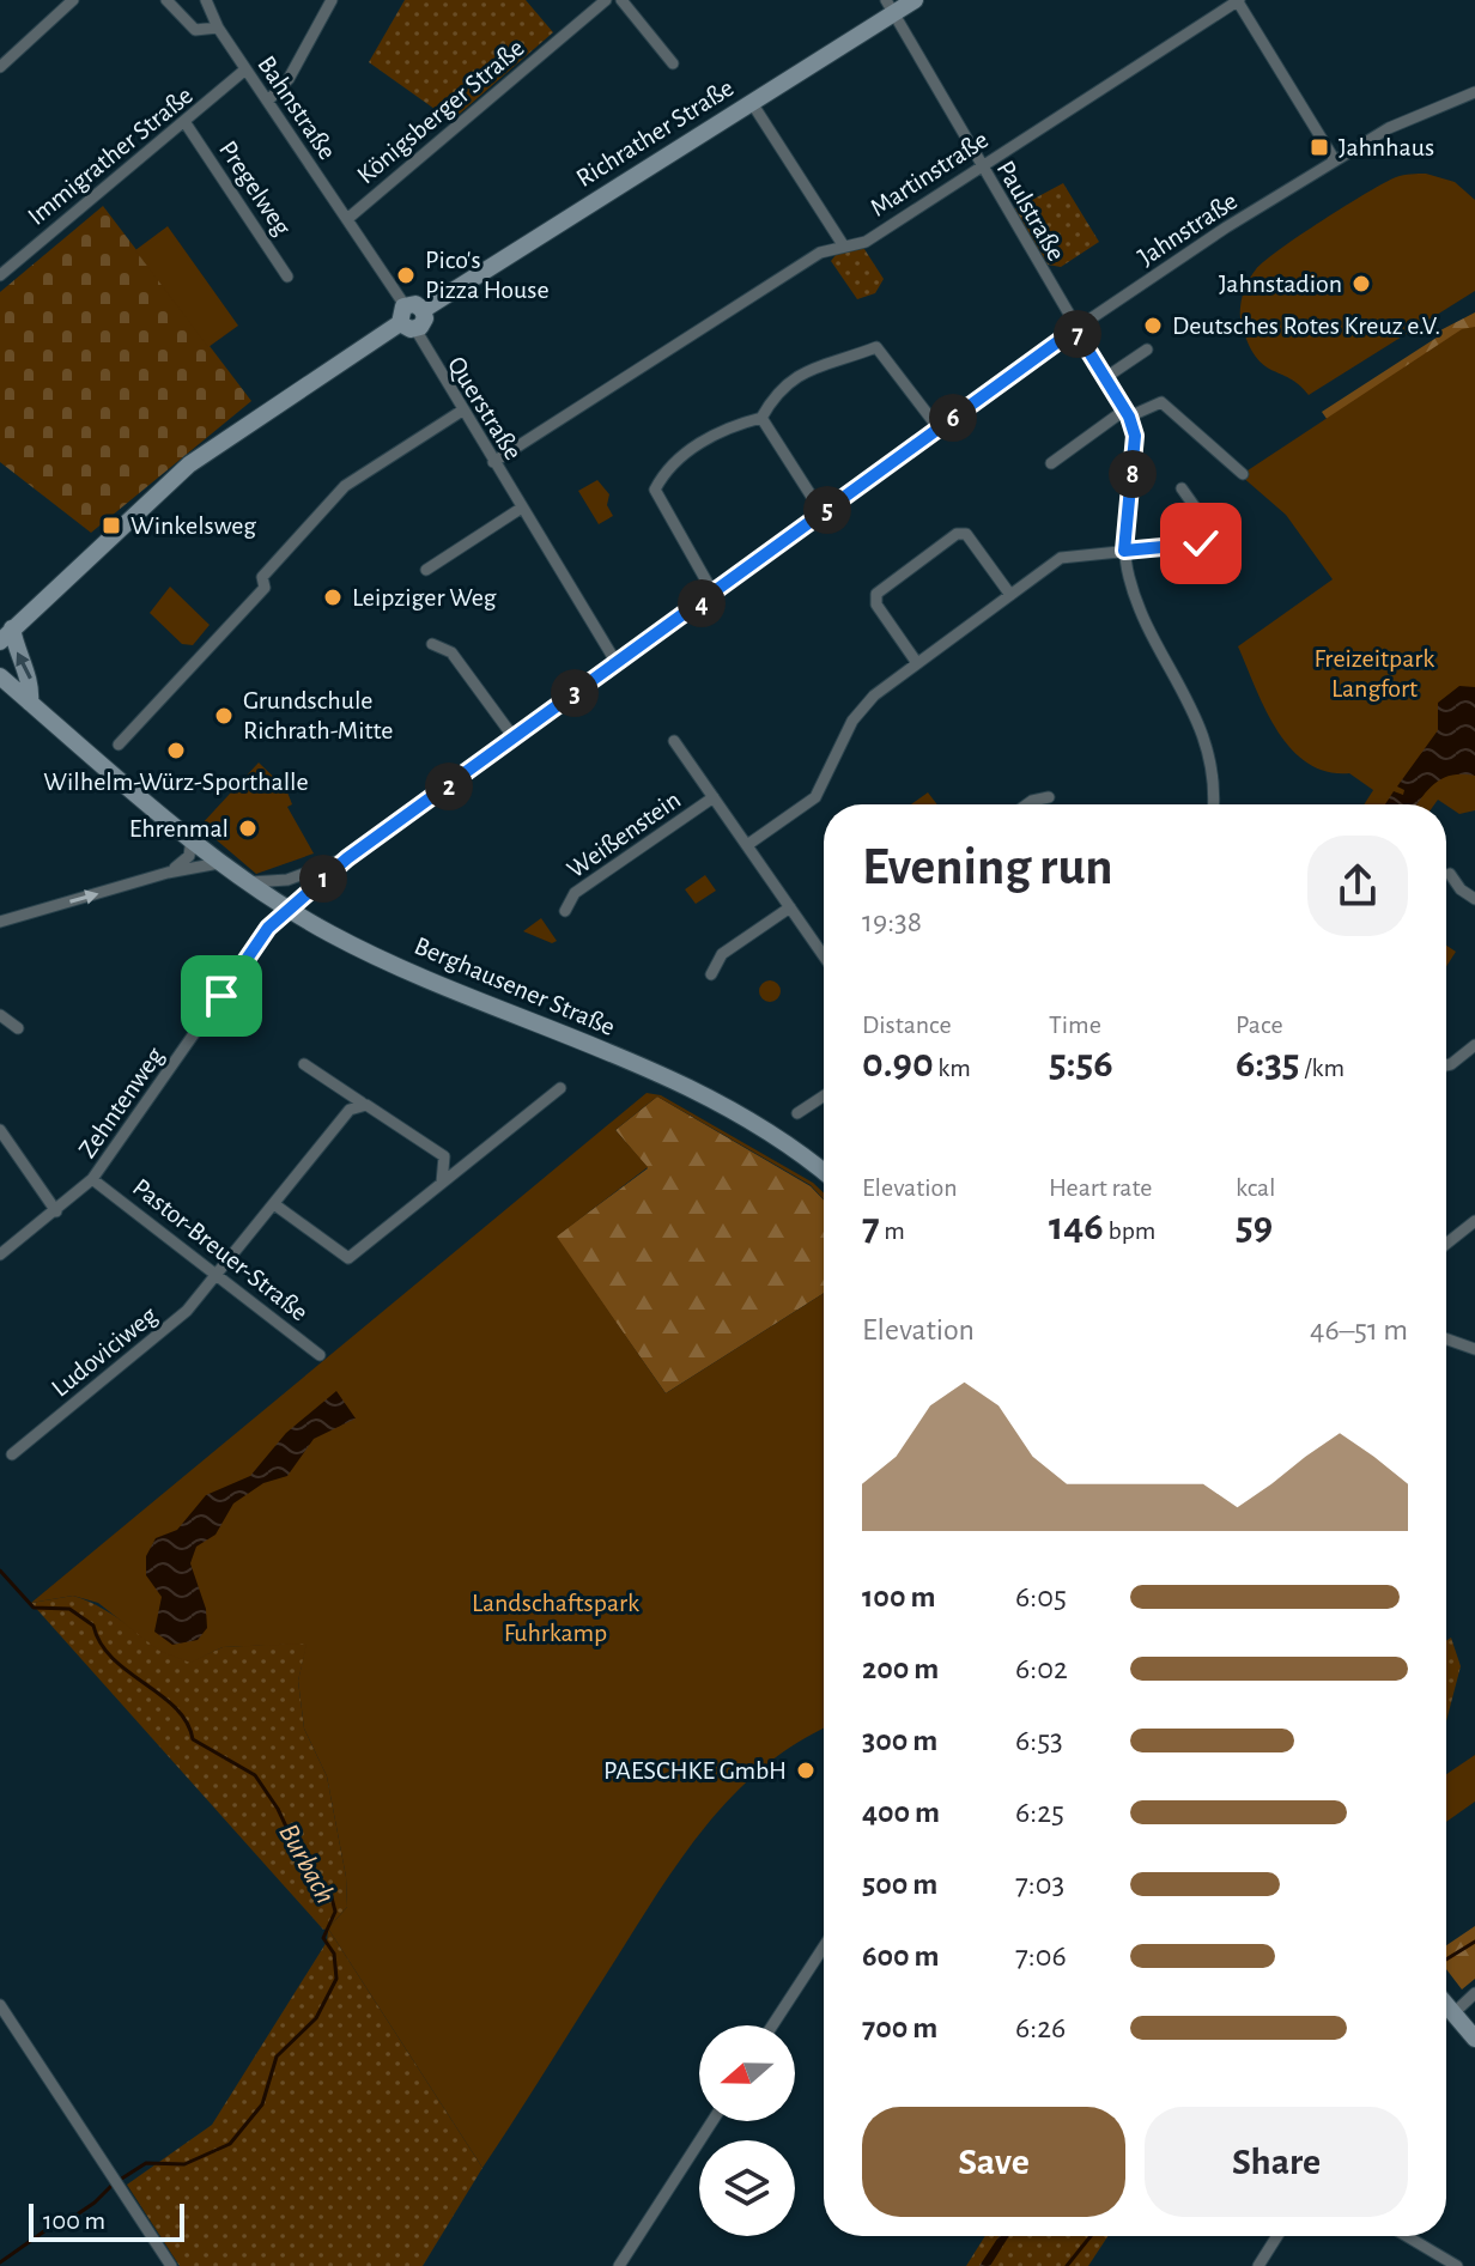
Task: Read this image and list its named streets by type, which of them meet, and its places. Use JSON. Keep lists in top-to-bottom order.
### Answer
{
  "streets": {
    "main road": ["Richrather Straße", "Berghausener Straße"],
    "street": [
      "Bahnstraße",
      "Königsberger Straße",
      "Immigrather Straße",
      "Martinstraße",
      "Pregelweg",
      "Paulstraße",
      "Jahnstraße",
      "Querstraße",
      "Weißenstein",
      "Zehntenweg",
      "Pastor-Breuer-Straße",
      "Ludoviciweg"
    ]
  },
  "crossings": [
    ["Bahnstraße", "Königsberger Straße"],
    ["Bahnstraße", "Richrather Straße"],
    ["Bahnstraße", "Immigrather Straße"],
    ["Bahnstraße", "Querstraße"],
    ["Richrather Straße", "Paulstraße"],
    ["Richrather Straße", "Querstraße"],
    ["Immigrather Straße", "Pregelweg"],
    ["Martinstraße", "Paulstraße"],
    ["Martinstraße", "Querstraße"],
    ["Paulstraße", "Jahnstraße"],
    ["Jahnstraße", "Querstraße"],
    ["Jahnstraße", "Berghausener Straße"],
    ["Jahnstraße", "Zehntenweg"],
    ["Berghausener Straße", "Zehntenweg"],
    ["Zehntenweg", "Pastor-Breuer-Straße"],
    ["Pastor-Breuer-Straße", "Ludoviciweg"]
  ],
  "water": ["Burbach"],
  "parks": ["Freizeitpark Langfort", "Landschaftspark Fuhrkamp"],
  "places": {
    "transit": ["Jahnhaus", "Winkelsweg"],
    "other": [
      "Pico's Pizza House",
      "Jahnstadion",
      "Deutsches Rotes Kreuz e.V.",
      "Leipziger Weg",
      "Grundschule Richrath-Mitte",
      "Wilhelm-Würz-Sporthalle",
      "Ehrenmal",
      "PAESCHKE GmbH"
    ]
  },
  "scale_bar": "100 m",
  "north": "left",
  "page": {
    "pins": [
      "7",
      "6",
      "8",
      "5",
      "4",
      "3",
      "2",
      "1"
    ],
    "heading": ["Evening run", "19:38"],
    "stats": [
      ["Distance", "0.90 km"],
      ["Time", "5:56"],
      ["Pace", "6:35 /km"],
      ["Elevation", "7 m"],
      ["Heart rate", "146 bpm"],
      ["kcal", "59"]
    ],
    "chart": ["Elevation", "46–51 m"],
    "list": [
      {
        "name": "100 m",
        "note": "6:05"
      },
      {
        "name": "200 m",
        "note": "6:02"
      },
      {
        "name": "300 m",
        "note": "6:53"
      },
      {
        "name": "400 m",
        "note": "6:25"
      },
      {
        "name": "500 m",
        "note": "7:03"
      },
      {
        "name": "600 m",
        "note": "7:06"
      },
      {
        "name": "700 m",
        "note": "6:26"
      }
    ],
    "buttons": ["Save", "Share"],
    "scale": "100 m"
  }
}
